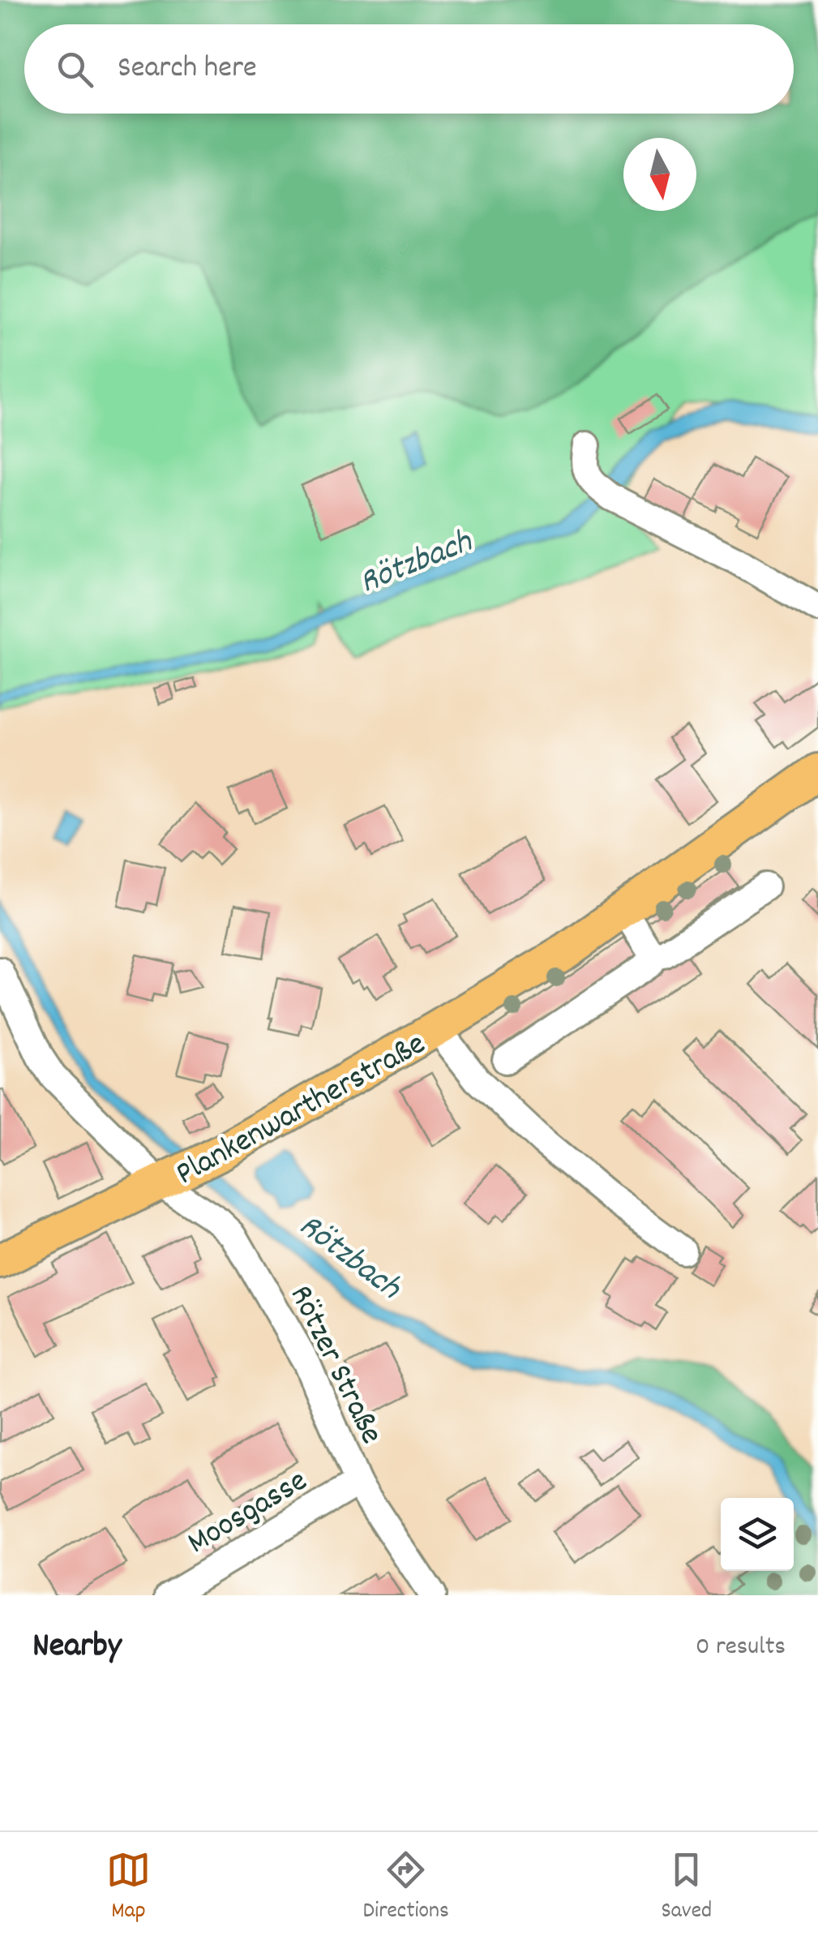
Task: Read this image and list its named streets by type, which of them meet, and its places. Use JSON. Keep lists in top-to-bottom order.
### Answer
{
  "streets": {
    "main road": ["Plankenwartherstraße"],
    "street": ["Rötzer Straße", "Moosgasse"]
  },
  "crossings": [
    ["Plankenwartherstraße", "Rötzer Straße"],
    ["Rötzer Straße", "Moosgasse"]
  ],
  "water": ["Rötzbach"],
  "north": "bottom",
  "page": {
    "search": "Search here",
    "heading": ["Nearby", "0 results"],
    "nav": ["Map", "Directions", "Saved"]
  }
}
